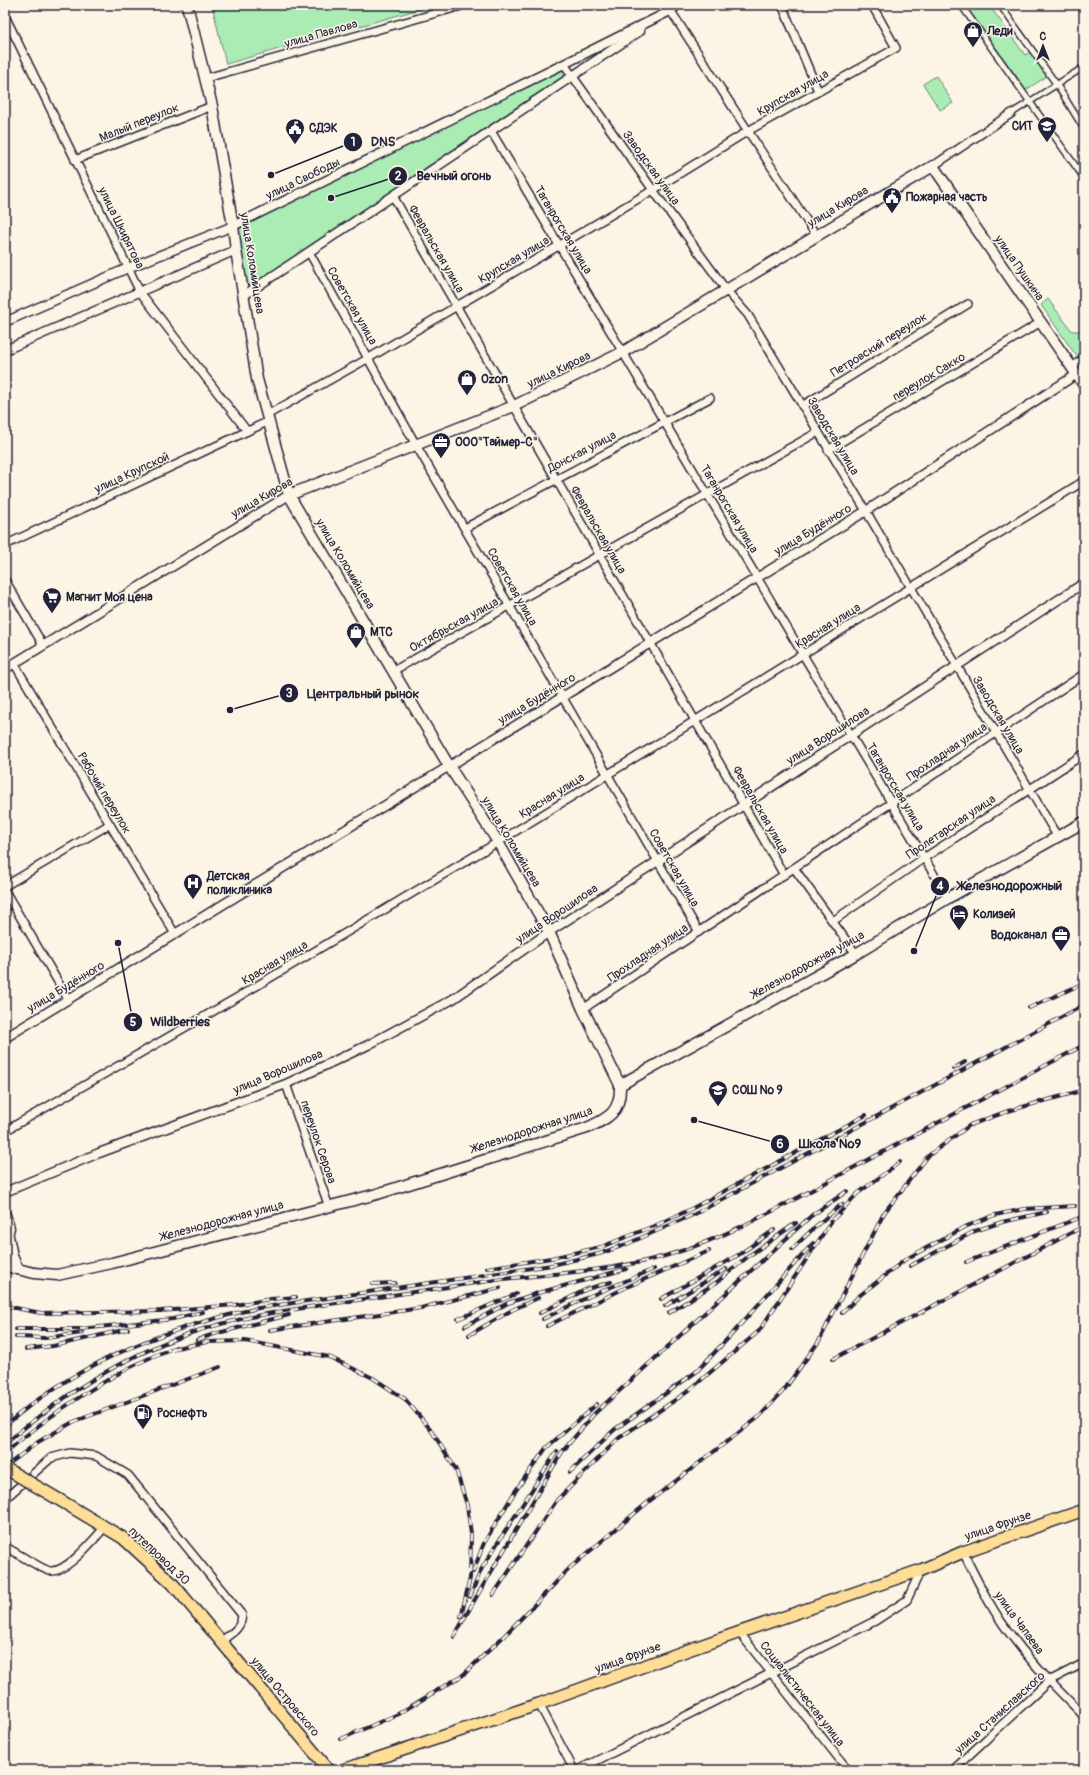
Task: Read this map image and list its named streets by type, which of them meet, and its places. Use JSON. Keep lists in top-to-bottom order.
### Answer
{
  "streets": {
    "main road": [
      "улица Кирова",
      "улица Коломийцева",
      "улица Пушкина",
      "Железнодорожная улица",
      "улица Фрунзе",
      "путепровод 30",
      "улица Островского"
    ],
    "street": [
      "улица Павлова",
      "Крупская улица",
      "Малый переулок",
      "Заводская улица",
      "улица Свободы",
      "улица Шкирятова",
      "Таганрогская улица",
      "Февральская улица",
      "Советская улица",
      "Петровский переулок",
      "переулок Сакко",
      "Донская улица",
      "улица Крупской",
      "улица Будённого",
      "Октябрьская улица",
      "Красная улица",
      "улица Ворошилова",
      "Прохладная улица",
      "Рабочий переулок",
      "Пролетарская улица",
      "переулок Серова",
      "улица Чапаева",
      "Социалистическая улица",
      "улица Станиславского"
    ]
  },
  "crossings": [
    ["улица Павлова", "улица Коломийцева"],
    ["Крупская улица", "Заводская улица"],
    ["Крупская улица", "Таганрогская улица"],
    ["Крупская улица", "Февральская улица"],
    ["Крупская улица", "улица Коломийцева"],
    ["Крупская улица", "Советская улица"],
    ["Крупская улица", "улица Крупской"],
    ["Малый переулок", "улица Шкирятова"],
    ["Малый переулок", "улица Коломийцева"],
    ["Заводская улица", "улица Свободы"],
    ["Заводская улица", "улица Кирова"],
    ["Заводская улица", "Петровский переулок"],
    ["Заводская улица", "переулок Сакко"],
    ["Заводская улица", "улица Будённого"],
    ["Заводская улица", "Октябрьская улица"],
    ["Заводская улица", "Красная улица"],
    ["Заводская улица", "улица Ворошилова"],
    ["Заводская улица", "Прохладная улица"],
    ["Заводская улица", "Пролетарская улица"],
    ["Заводская улица", "Железнодорожная улица"],
    ["улица Свободы", "улица Шкирятова"],
    ["улица Свободы", "Таганрогская улица"],
    ["улица Свободы", "Февральская улица"],
    ["улица Свободы", "улица Коломийцева"],
    ["улица Свободы", "Советская улица"],
    ["улица Кирова", "Таганрогская улица"],
    ["улица Кирова", "Февральская улица"],
    ["улица Кирова", "улица Коломийцева"],
    ["улица Кирова", "улица Пушкина"],
    ["улица Кирова", "Советская улица"],
    ["улица Кирова", "Рабочий переулок"],
    ["улица Шкирятова", "улица Крупской"],
    ["Таганрогская улица", "Донская улица"],
    ["Таганрогская улица", "улица Будённого"],
    ["Таганрогская улица", "Октябрьская улица"],
    ["Таганрогская улица", "Красная улица"],
    ["Таганрогская улица", "улица Ворошилова"],
    ["Таганрогская улица", "Прохладная улица"],
    ["Таганрогская улица", "Пролетарская улица"],
    ["Таганрогская улица", "Железнодорожная улица"],
    ["Февральская улица", "Донская улица"],
    ["Февральская улица", "улица Будённого"],
    ["Февральская улица", "Октябрьская улица"],
    ["Февральская улица", "Красная улица"],
    ["Февральская улица", "улица Ворошилова"],
    ["Февральская улица", "Прохладная улица"],
    ["Февральская улица", "Пролетарская улица"],
    ["Февральская улица", "Железнодорожная улица"],
    ["улица Коломийцева", "улица Крупской"],
    ["улица Коломийцева", "улица Будённого"],
    ["улица Коломийцева", "Октябрьская улица"],
    ["улица Коломийцева", "Красная улица"],
    ["улица Коломийцева", "улица Ворошилова"],
    ["улица Коломийцева", "Прохладная улица"],
    ["улица Коломийцева", "Железнодорожная улица"],
    ["улица Пушкина", "переулок Сакко"],
    ["улица Пушкина", "улица Будённого"],
    ["Советская улица", "Донская улица"],
    ["Советская улица", "улица Будённого"],
    ["Советская улица", "Октябрьская улица"],
    ["Советская улица", "Красная улица"],
    ["Советская улица", "улица Ворошилова"],
    ["Советская улица", "Прохладная улица"],
    ["улица Будённого", "Рабочий переулок"],
    ["улица Ворошилова", "переулок Серова"],
    ["Железнодорожная улица", "переулок Серова"],
    ["улица Фрунзе", "улица Чапаева"],
    ["улица Фрунзе", "Социалистическая улица"],
    ["путепровод 30", "улица Островского"],
    ["улица Чапаева", "улица Станиславского"]
  ],
  "places": {
    "shop": ["Леди", "Ozon", "МТС"],
    "school or university": ["СИТ", "СОШ № 9"],
    "public building": ["СДЭК", "Пожарная часть"],
    "other": [
      "DNS",
      "Вечный огонь",
      "Центральный рынок",
      "Wildberries",
      "Железнодорожный",
      "Школа №9"
    ],
    "office": ["ООО\"Таймер-С\"", "Водоканал"],
    "supermarket": ["Магнит Моя цена"],
    "hospital": ["Детская поликлиника"],
    "hotel": ["Колизей"],
    "fuel station": ["Роснефть"]
  },
  "north": "top"
}
